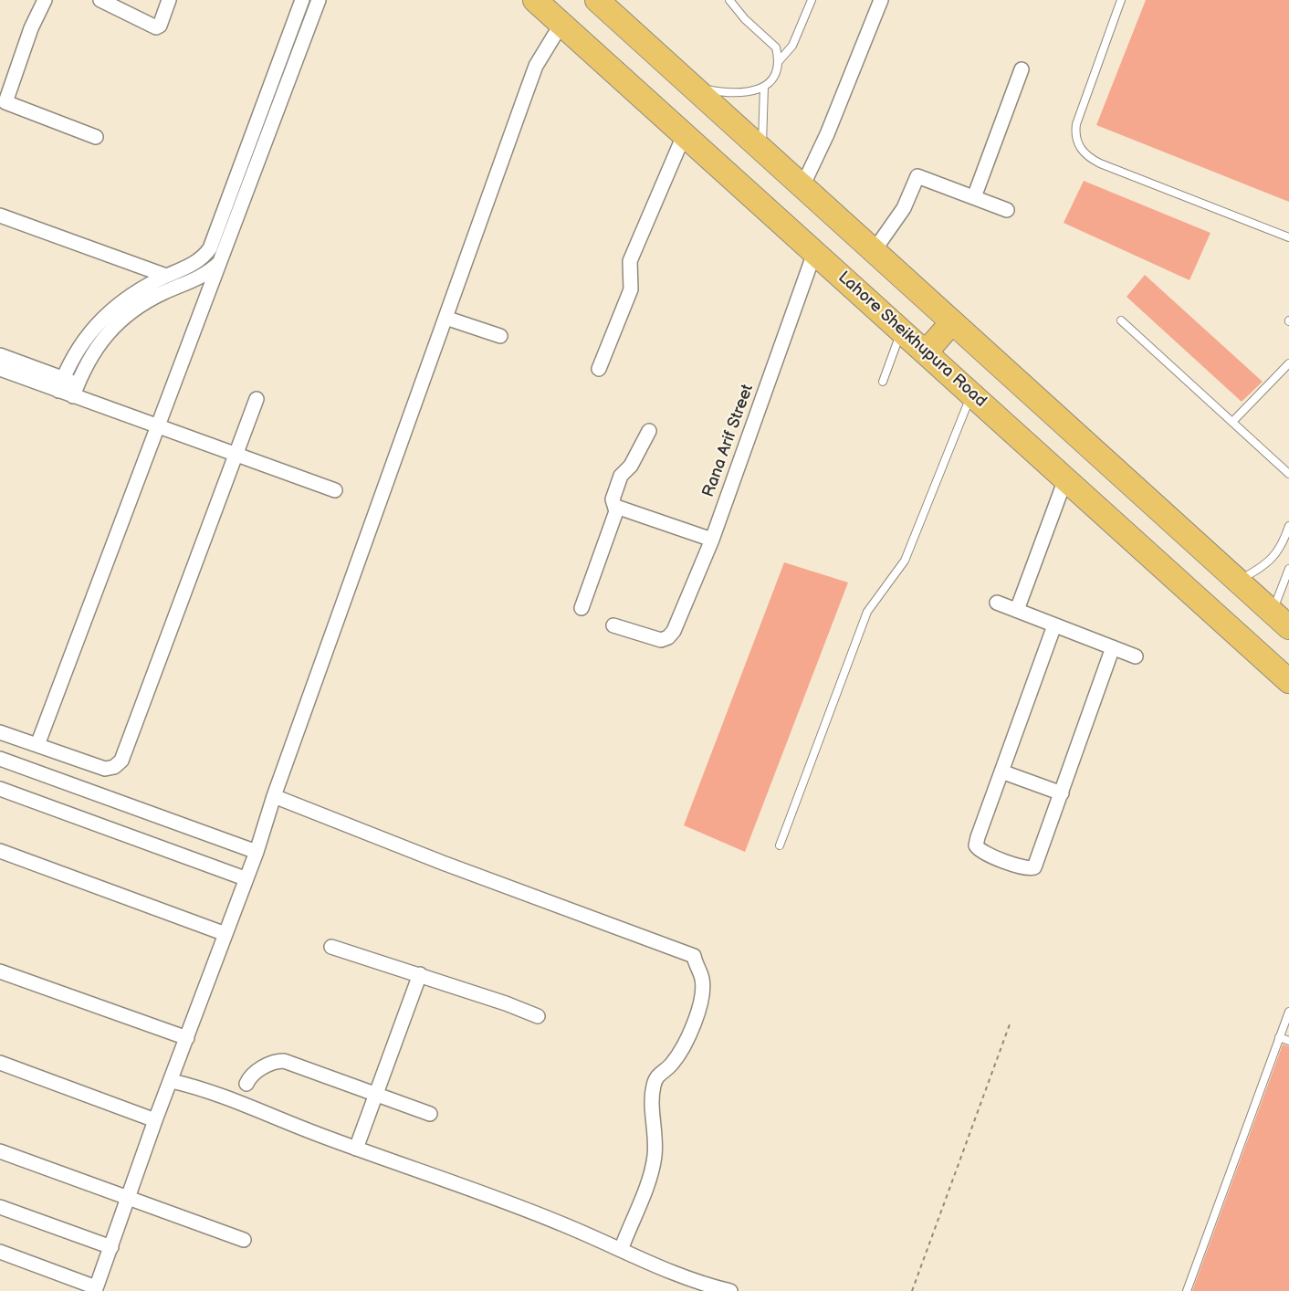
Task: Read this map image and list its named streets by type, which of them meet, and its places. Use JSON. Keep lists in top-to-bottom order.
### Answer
{
  "streets": {
    "highway": ["Lahore Sheikhupura Road"],
    "street": ["Rana Arif Street"]
  },
  "crossings": [
    ["Lahore Sheikhupura Road", "Rana Arif Street"]
  ]
}
